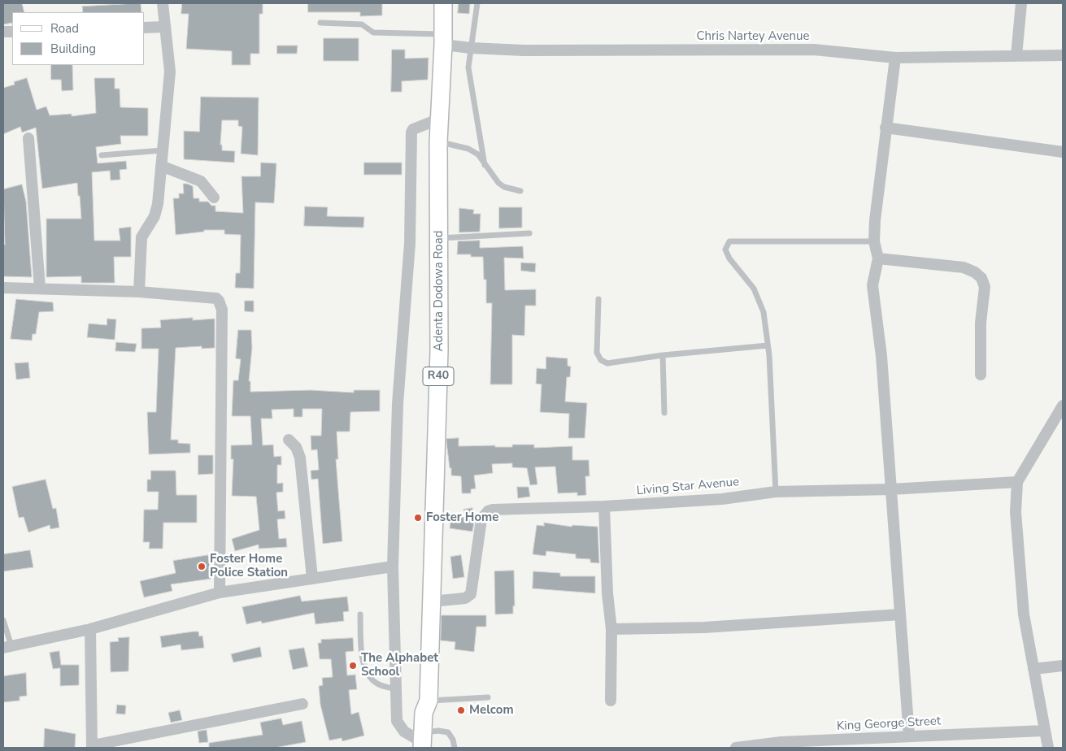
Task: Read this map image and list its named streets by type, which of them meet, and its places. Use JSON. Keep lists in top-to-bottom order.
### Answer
{
  "streets": {
    "main road": ["Adenta Dodowa Road", "R40"],
    "street": ["Chris Nartey Avenue", "Living Star Avenue", "King George Street"]
  },
  "crossings": [
    ["Chris Nartey Avenue", "Adenta Dodowa Road"],
    ["Adenta Dodowa Road", "Living Star Avenue"]
  ],
  "places": [
    "Foster Home",
    "Foster Home Police Station",
    "The Alphabet School",
    "Melcom"
  ],
  "legend": ["Road", "Building"]
}
